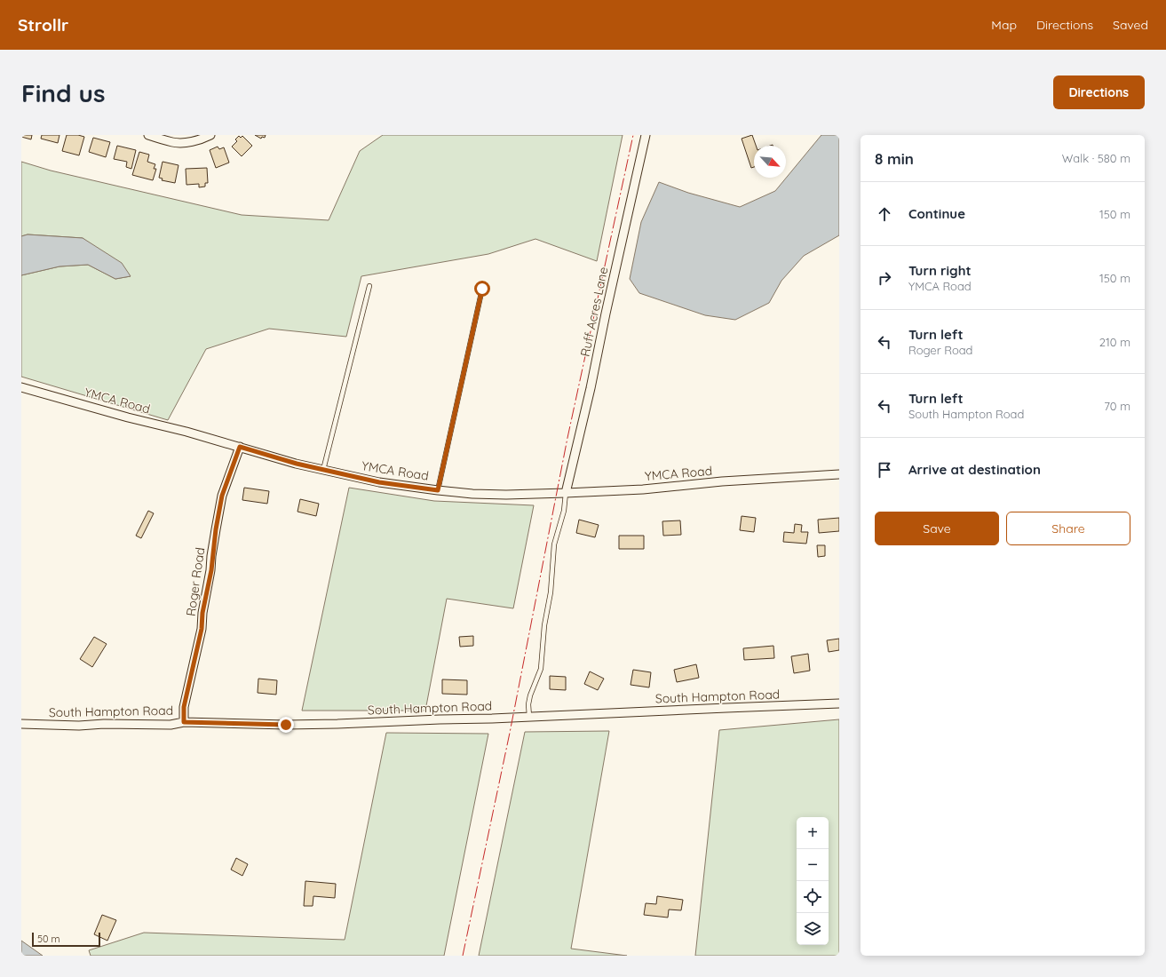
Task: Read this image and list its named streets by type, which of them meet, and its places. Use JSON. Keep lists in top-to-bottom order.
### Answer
{
  "streets": {
    "street": [
      "Ruff Acres Lane",
      "YMCA Road",
      "Roger Road",
      "South Hampton Road"
    ]
  },
  "crossings": [
    ["Ruff Acres Lane", "YMCA Road"],
    ["YMCA Road", "Roger Road"],
    ["Roger Road", "South Hampton Road"]
  ],
  "scale_bar": "50 m",
  "north": "bottom right",
  "page": {
    "header": "Strollr",
    "nav": ["Map", "Directions", "Saved"],
    "buttons": [
      "Directions",
      ["Save", "Share"]
    ],
    "title": "Find us",
    "heading": ["8 min", "Walk · 580 m"],
    "list": [
      ["Continue", "150 m"],
      ["Turn right", "YMCA Road", "150 m"],
      ["Turn left", "Roger Road", "210 m"],
      ["Turn left", "South Hampton Road", "70 m"],
      "Arrive at destination"
    ],
    "map_buttons": ["+", "−"],
    "scale": "50 m"
  }
}
